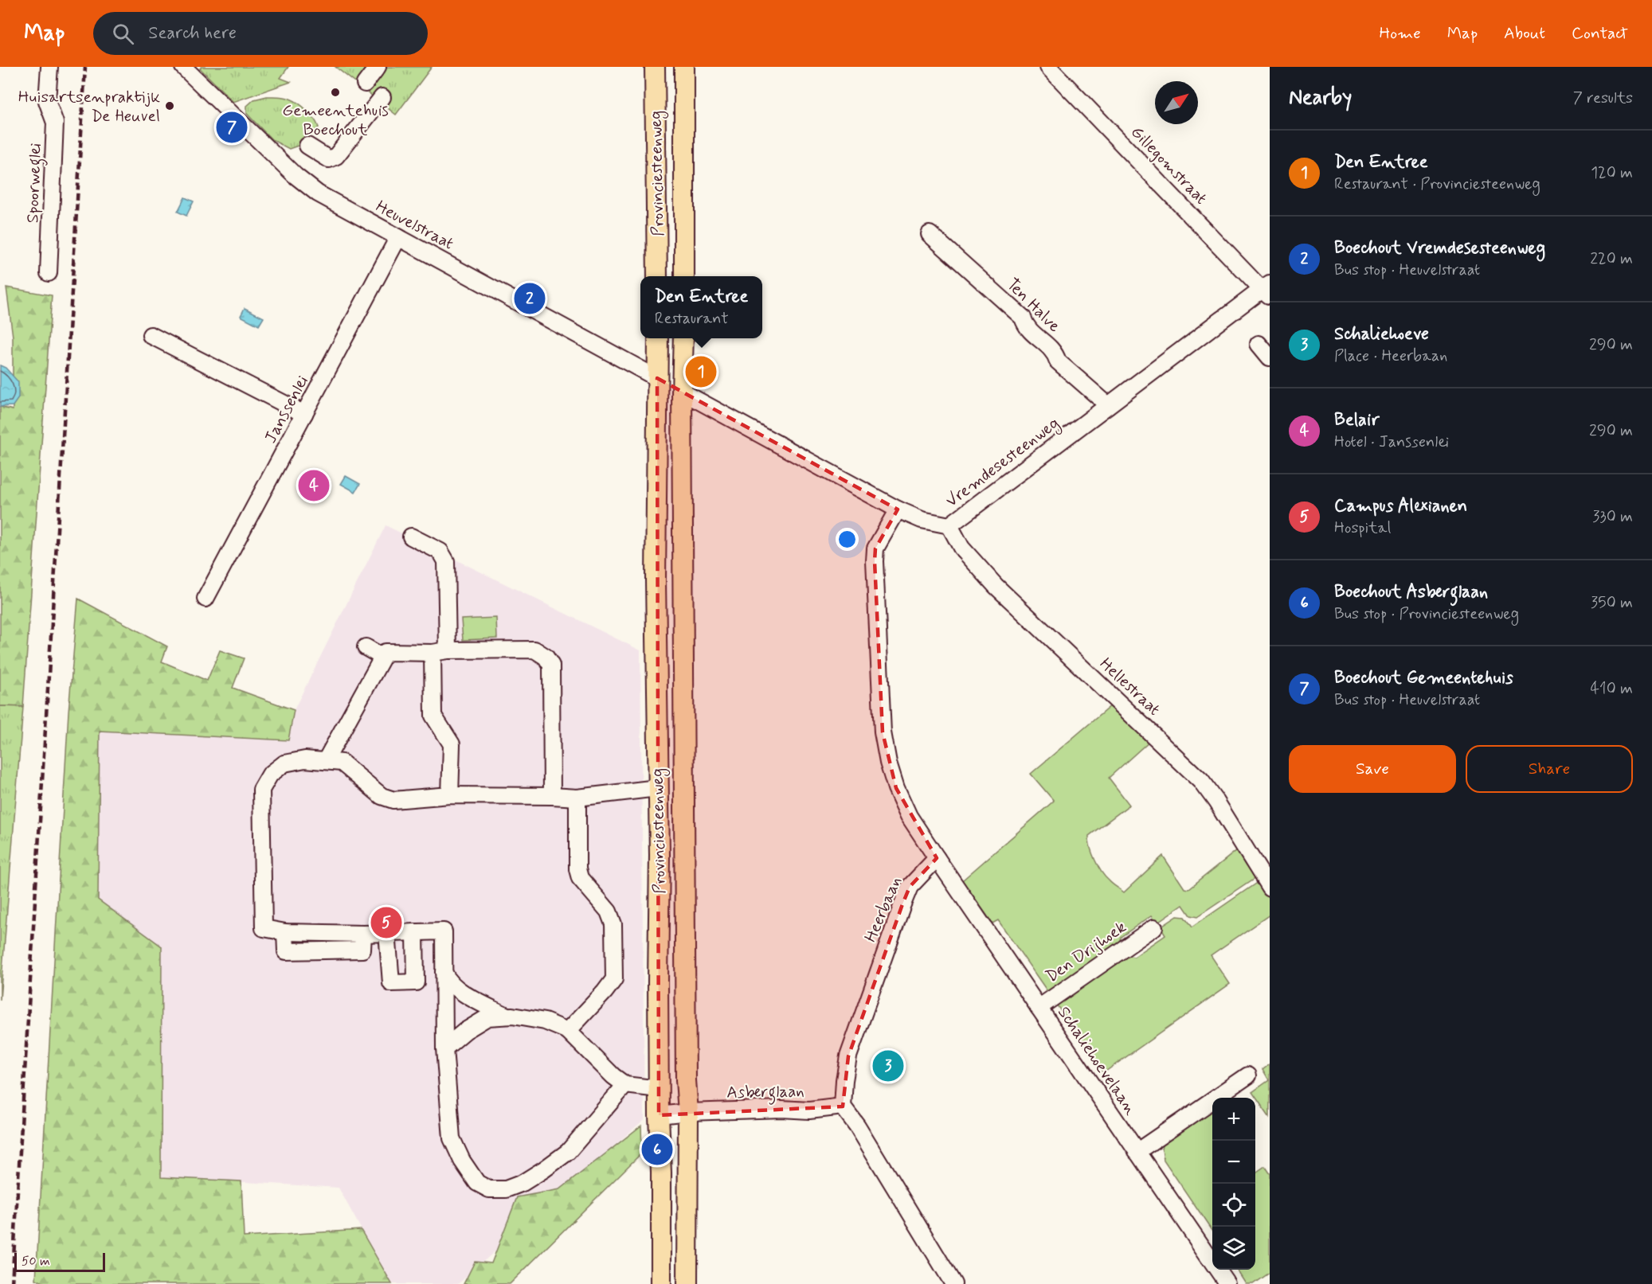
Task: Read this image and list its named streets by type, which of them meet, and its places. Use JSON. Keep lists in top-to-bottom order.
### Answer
{
  "streets": {
    "main road": ["Provinciesteenweg"],
    "street": [
      "Gillegomstraat",
      "Spoorweglei",
      "Heuvelstraat",
      "Ten Halve",
      "Janssenlei",
      "Vremdesesteenweg",
      "Hellestraat",
      "Heerbaan",
      "Den Drijhoek",
      "Schaliehoevelaan",
      "Asberglaan"
    ]
  },
  "crossings": [
    ["Gillegomstraat", "Vremdesesteenweg"],
    ["Provinciesteenweg", "Heuvelstraat"],
    ["Provinciesteenweg", "Vremdesesteenweg"],
    ["Provinciesteenweg", "Asberglaan"],
    ["Heuvelstraat", "Janssenlei"],
    ["Ten Halve", "Vremdesesteenweg"],
    ["Vremdesesteenweg", "Hellestraat"],
    ["Heerbaan", "Schaliehoevelaan"],
    ["Heerbaan", "Asberglaan"],
    ["Den Drijhoek", "Schaliehoevelaan"]
  ],
  "places": ["Gemeentehuis Boechout", "Huisartsenpraktijk De Heuvel"],
  "scale_bar": "50 m",
  "north": "top right",
  "page": {
    "header": "Map",
    "search": "Search here",
    "nav": [
      "Home",
      "Map",
      "About",
      "Contact"
    ],
    "heading": ["Nearby", "7 results"],
    "pins": [
      "7",
      "2",
      "1",
      "4",
      "5",
      "3",
      "6"
    ],
    "list": [
      {
        "mark": "1",
        "name": "Den Entree",
        "note": "Restaurant · Provinciesteenweg",
        "value": "120 m"
      },
      {
        "mark": "2",
        "name": "Boechout Vremdesesteenweg",
        "note": "Bus stop · Heuvelstraat",
        "value": "220 m"
      },
      {
        "mark": "3",
        "name": "Schaliehoeve",
        "note": "Place · Heerbaan",
        "value": "290 m"
      },
      {
        "mark": "4",
        "name": "Belair",
        "note": "Hotel · Janssenlei",
        "value": "290 m"
      },
      {
        "mark": "5",
        "name": "Campus Alexianen",
        "note": "Hospital",
        "value": "330 m"
      },
      {
        "mark": "6",
        "name": "Boechout Asberglaan",
        "note": "Bus stop · Provinciesteenweg",
        "value": "350 m"
      },
      {
        "mark": "7",
        "name": "Boechout Gemeentehuis",
        "note": "Bus stop · Heuvelstraat",
        "value": "410 m"
      }
    ],
    "popup": ["Den Entree", "Restaurant"],
    "buttons": ["Save", "Share"],
    "map_buttons": ["+", "−"],
    "scale": "50 m"
  }
}
